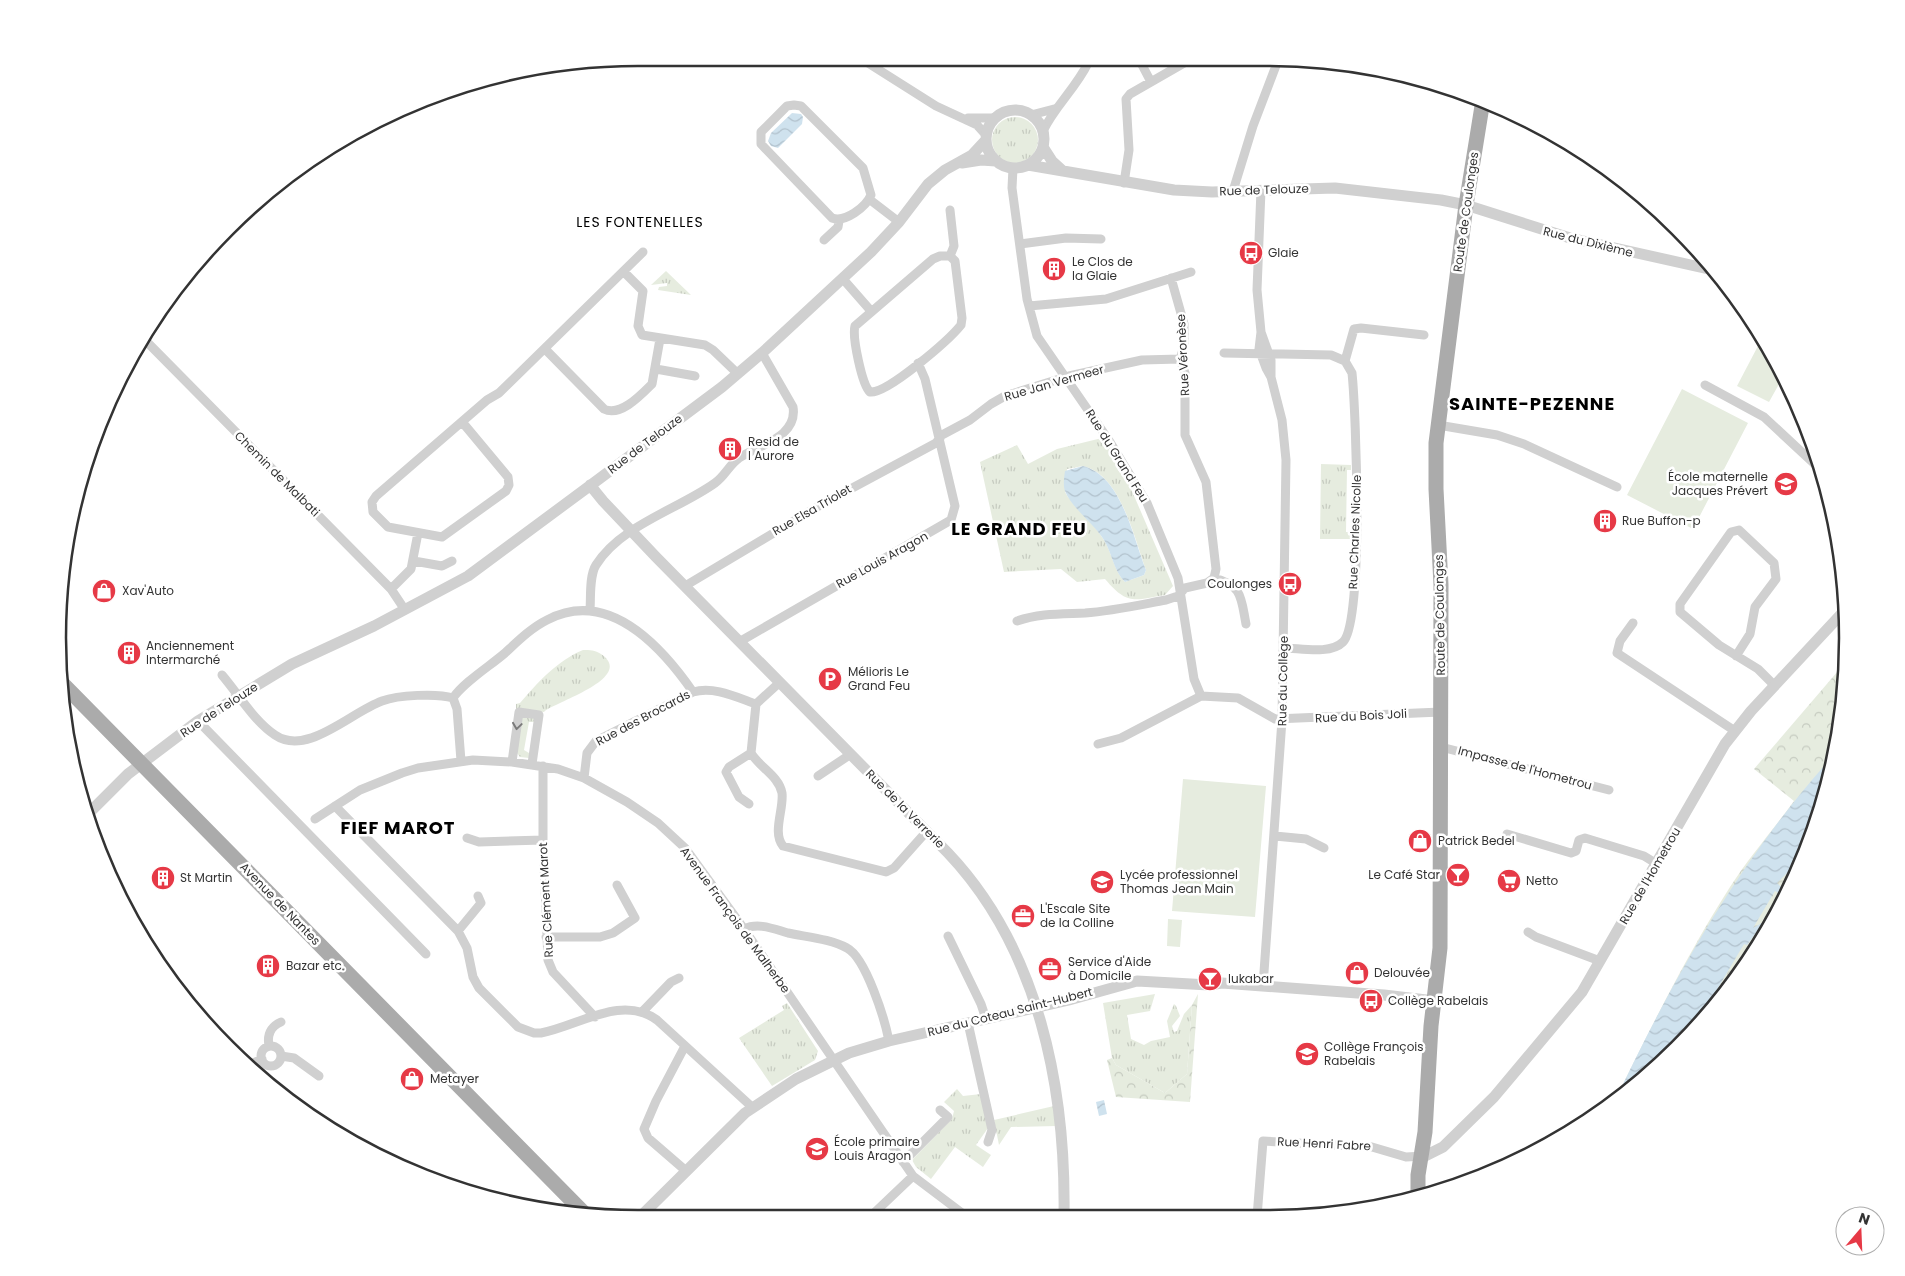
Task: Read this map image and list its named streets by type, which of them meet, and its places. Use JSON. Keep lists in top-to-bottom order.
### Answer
{
  "streets": {
    "main road": ["Route de Coulonges", "Avenue de Nantes"],
    "street": [
      "Rue de Telouze",
      "Rue du Dixième",
      "Rue Véronèse",
      "Rue Jan Vermeer",
      "Rue du Grand Feu",
      "Chemin de Malbati",
      "Rue Elsa Triolet",
      "Rue Charles Nicolle",
      "Rue Louis Aragon",
      "Rue du Collège",
      "Rue du Bois Joli",
      "Rue des Brocards",
      "Impasse de l'Hometrou",
      "Rue de la Verrerie",
      "Rue de l'Hometrou",
      "Rue Clément Marot",
      "Avenue François de Malherbe",
      "Rue du Coteau Saint-Hubert",
      "Rue Henri Fabre"
    ]
  },
  "crossings": [
    ["Rue de Telouze", "Route de Coulonges"],
    ["Rue de Telouze", "Rue du Dixième"],
    ["Rue de Telouze", "Rue du Grand Feu"],
    ["Rue de Telouze", "Chemin de Malbati"],
    ["Rue de Telouze", "Rue du Collège"],
    ["Rue de Telouze", "Rue de la Verrerie"],
    ["Rue de Telouze", "Avenue de Nantes"],
    ["Route de Coulonges", "Rue du Dixième"],
    ["Route de Coulonges", "Rue du Bois Joli"],
    ["Route de Coulonges", "Impasse de l'Hometrou"],
    ["Route de Coulonges", "Rue de l'Hometrou"],
    ["Route de Coulonges", "Rue du Coteau Saint-Hubert"],
    ["Route de Coulonges", "Rue Henri Fabre"],
    ["Rue Véronèse", "Rue Jan Vermeer"],
    ["Rue Jan Vermeer", "Rue du Grand Feu"],
    ["Rue Jan Vermeer", "Rue Elsa Triolet"],
    ["Rue Jan Vermeer", "Rue Louis Aragon"],
    ["Rue Elsa Triolet", "Rue Louis Aragon"],
    ["Rue Elsa Triolet", "Rue de la Verrerie"],
    ["Rue Charles Nicolle", "Rue du Collège"],
    ["Rue Louis Aragon", "Rue de la Verrerie"],
    ["Rue du Collège", "Rue du Bois Joli"],
    ["Rue du Collège", "Rue du Coteau Saint-Hubert"],
    ["Rue des Brocards", "Avenue François de Malherbe"],
    ["Rue de la Verrerie", "Rue du Coteau Saint-Hubert"],
    ["Rue de l'Hometrou", "Rue Henri Fabre"],
    ["Rue Clément Marot", "Avenue François de Malherbe"],
    ["Avenue François de Malherbe", "Rue du Coteau Saint-Hubert"]
  ],
  "districts": [
    "LES FONTENELLES",
    "SAINTE-PEZENNE",
    "LE GRAND FEU",
    "FIEF MAROT"
  ],
  "places": {
    "bus stop": ["Glaie", "Coulonges", "Collège Rabelais"],
    "building": [
      "Le Clos de la Glaie",
      "Resid de l Aurore",
      "Rue Buffon-p",
      "Anciennement Intermarché",
      "St Martin",
      "Bazar etc."
    ],
    "school or university": [
      "École maternelle Jacques Prévert",
      "Lycée professionnel Thomas Jean Main",
      "Collège François Rabelais",
      "École primaire Louis Aragon"
    ],
    "shop": [
      "Xav'Auto",
      "Patrick Bedel",
      "Delouvée",
      "Metayer"
    ],
    "parking": ["Mélioris Le Grand Feu"],
    "bar": ["Le Café Star", "lukabar"],
    "supermarket": ["Netto"],
    "office": ["L'Escale Site de la Colline", "Service d'Aide à Domicile"]
  },
  "north": "top"
}
